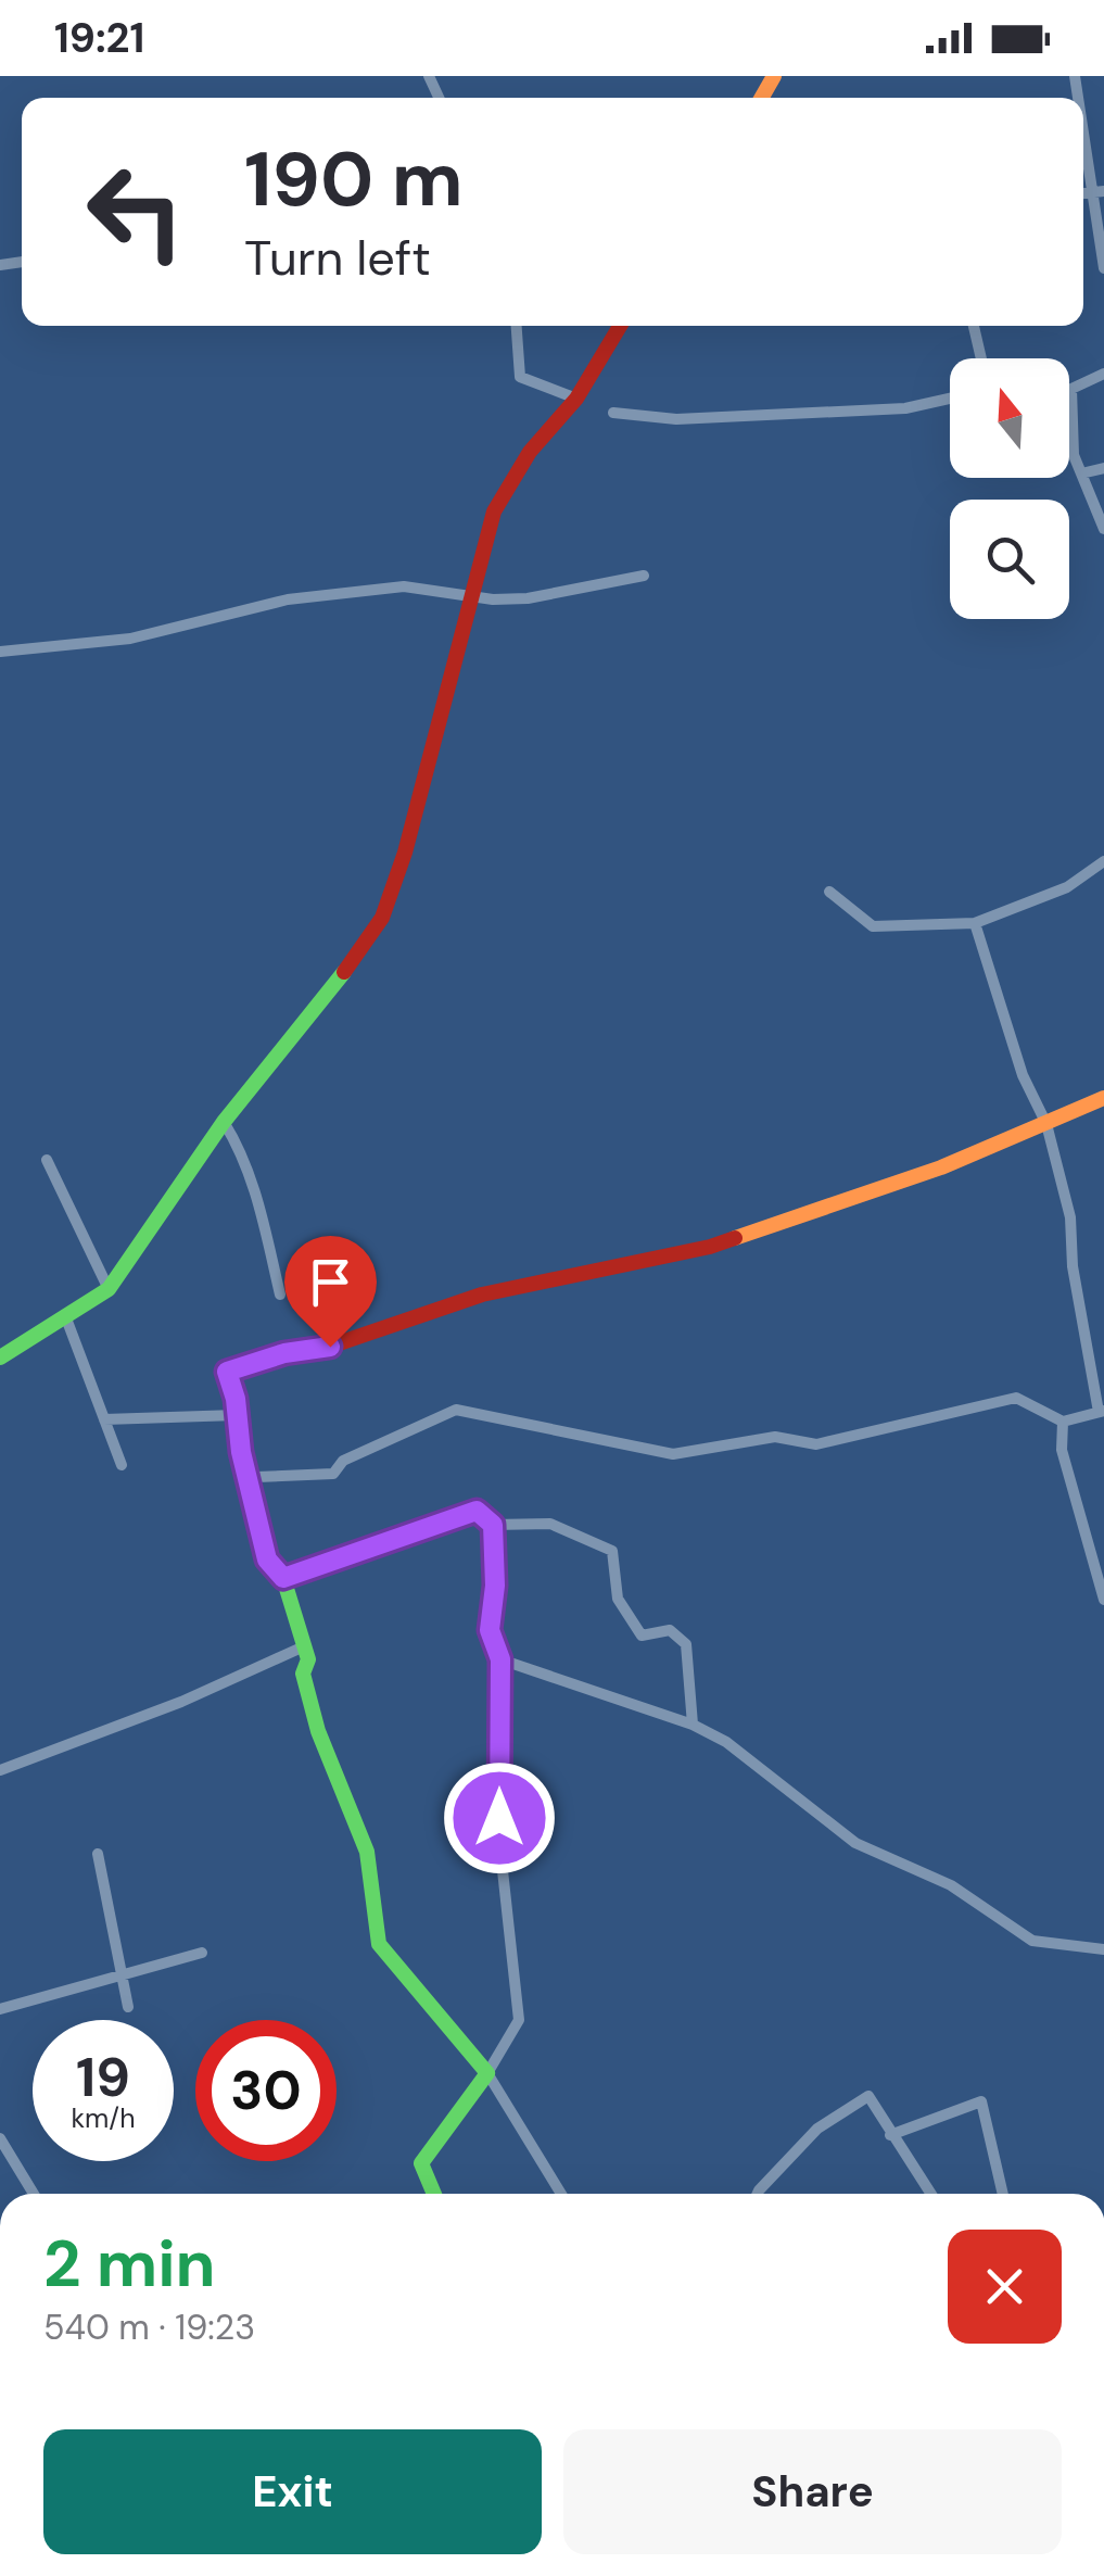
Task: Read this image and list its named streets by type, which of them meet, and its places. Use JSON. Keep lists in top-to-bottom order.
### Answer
{
  "north": "top",
  "page": {
    "status": "19:21",
    "turn": ["190 m", "Turn left"],
    "speed": "19 km/h",
    "limit": "30",
    "heading": ["2 min", "540 m · 19:23"],
    "buttons": ["Exit", "Share"]
  }
}
